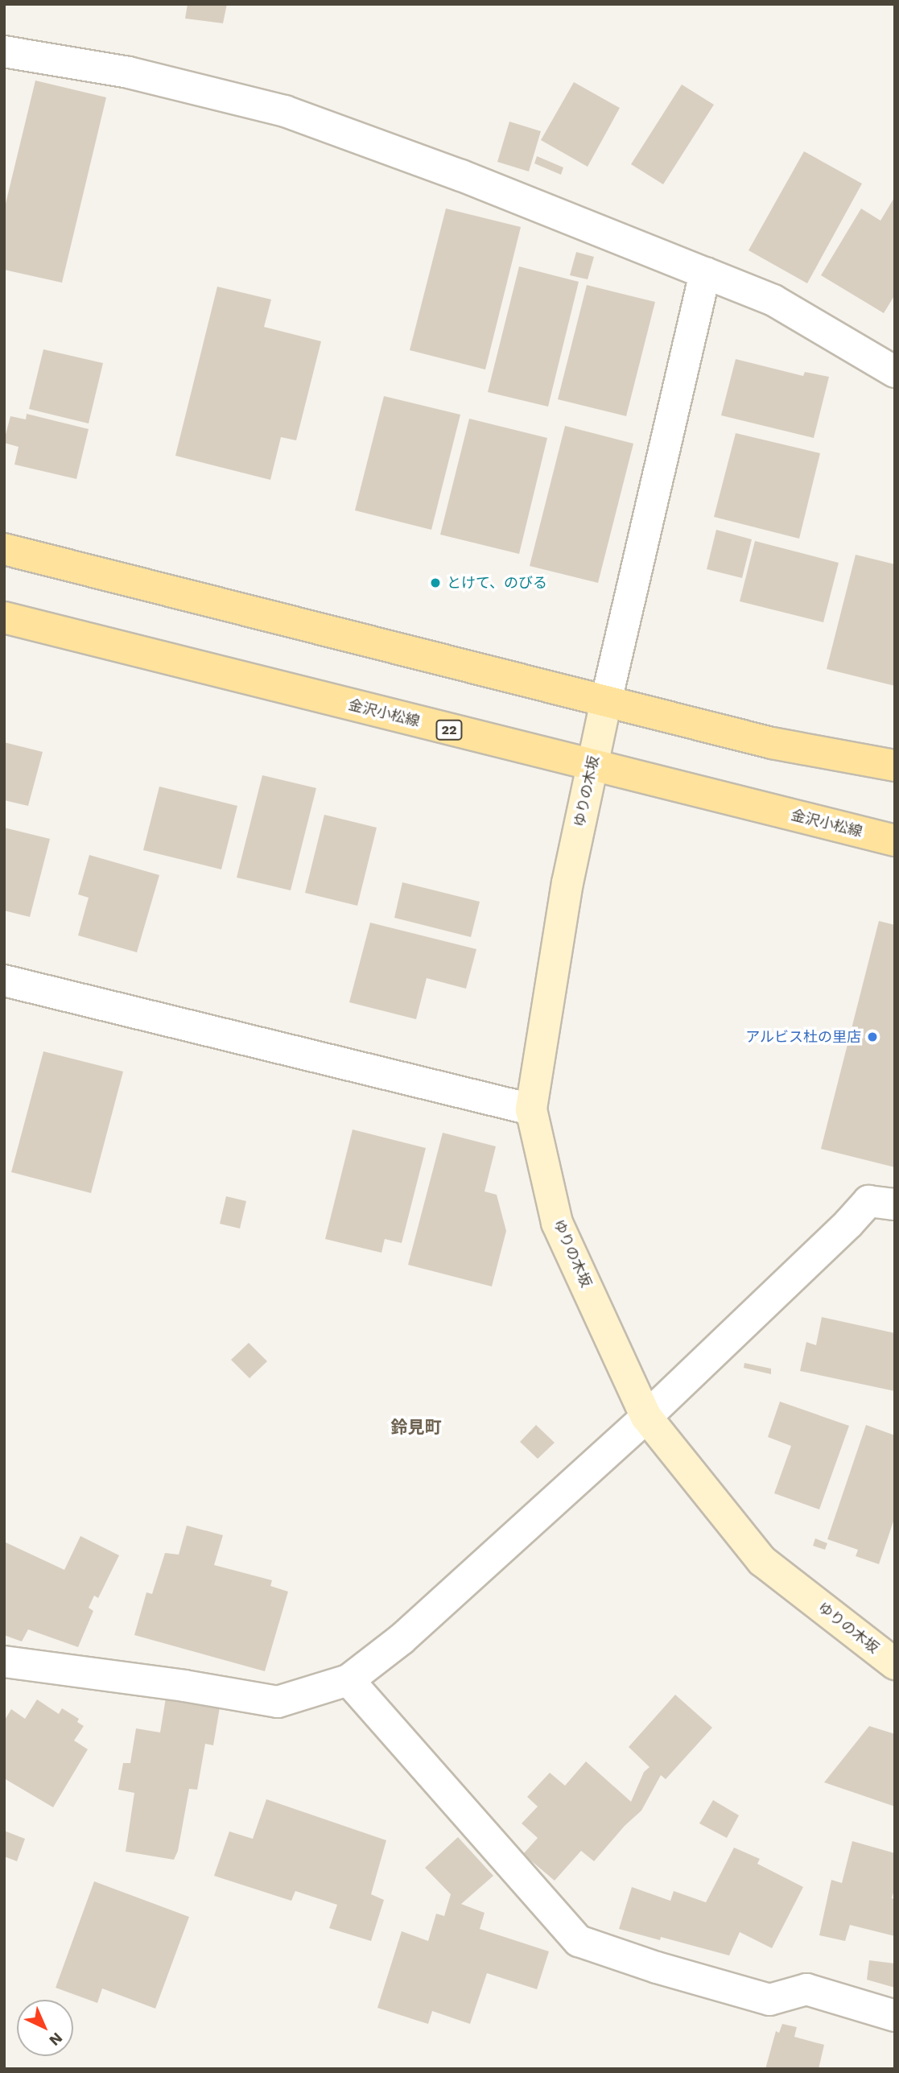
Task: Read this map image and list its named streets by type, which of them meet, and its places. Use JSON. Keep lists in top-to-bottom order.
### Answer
{
  "streets": {
    "main road": ["金沢小松線", "22"],
    "street": ["ゆりの木坂"]
  },
  "crossings": [
    ["金沢小松線", "ゆりの木坂"]
  ],
  "districts": ["鈴見町"],
  "places": ["とけて、のびる", "アルビス杜の里店"],
  "north": "bottom right"
}
